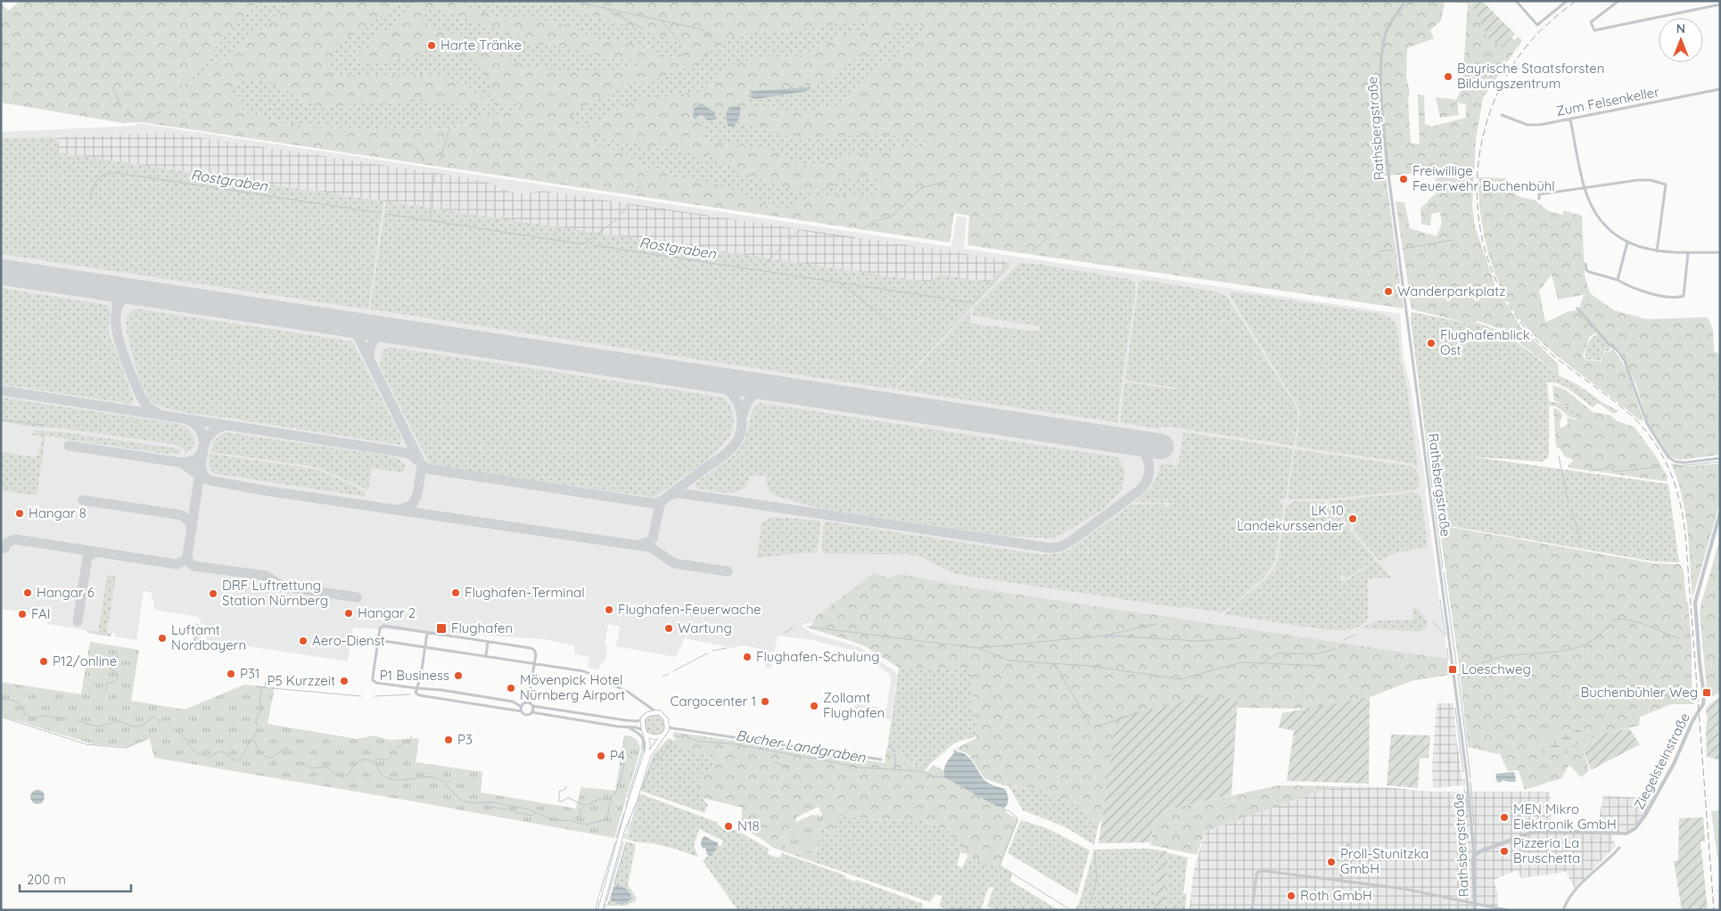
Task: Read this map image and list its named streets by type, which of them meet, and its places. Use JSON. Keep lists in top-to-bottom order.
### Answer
{
  "streets": {
    "street": ["Zum Felsenkeller", "Rathsbergstraße", "Ziegelsteinstraße"]
  },
  "crossings": [
    ["Rathsbergstraße", "Ziegelsteinstraße"]
  ],
  "water": ["Rostgraben", "Bucher Landgraben"],
  "places": {
    "other": [
      "Harte Tränke",
      "Bayrische Staatsforsten Bildungszentrum",
      "Freiwillige Feuerwehr Buchenbühl",
      "Wanderparkplatz",
      "Flughafenblick Ost",
      "Hangar 8",
      "LK 10 Landekurssender",
      "Hangar 6",
      "Flughafen-Terminal",
      "DRF Luftrettung Station Nürnberg",
      "Flughafen-Feuerwache",
      "Hangar 2",
      "FAI",
      "Wartung",
      "Luftamt Nordbayern",
      "Aero-Dienst",
      "Flughafen-Schulung",
      "P12/online",
      "P31",
      "P1 Business",
      "P5 Kurzzeit",
      "Mövenpick Hotel Nürnberg Airport",
      "Cargocenter 1",
      "Zollamt Flughafen",
      "P3",
      "P4",
      "MEN Mikro Elektronik GmbH",
      "N18",
      "Pizzeria La Bruschetta",
      "Proll-Stunitzka GmbH",
      "Roth GmbH"
    ],
    "transit": ["Flughafen", "Loeschweg", "Buchenbühler Weg"]
  },
  "scale_bar": "200 m",
  "north": "top"
}
